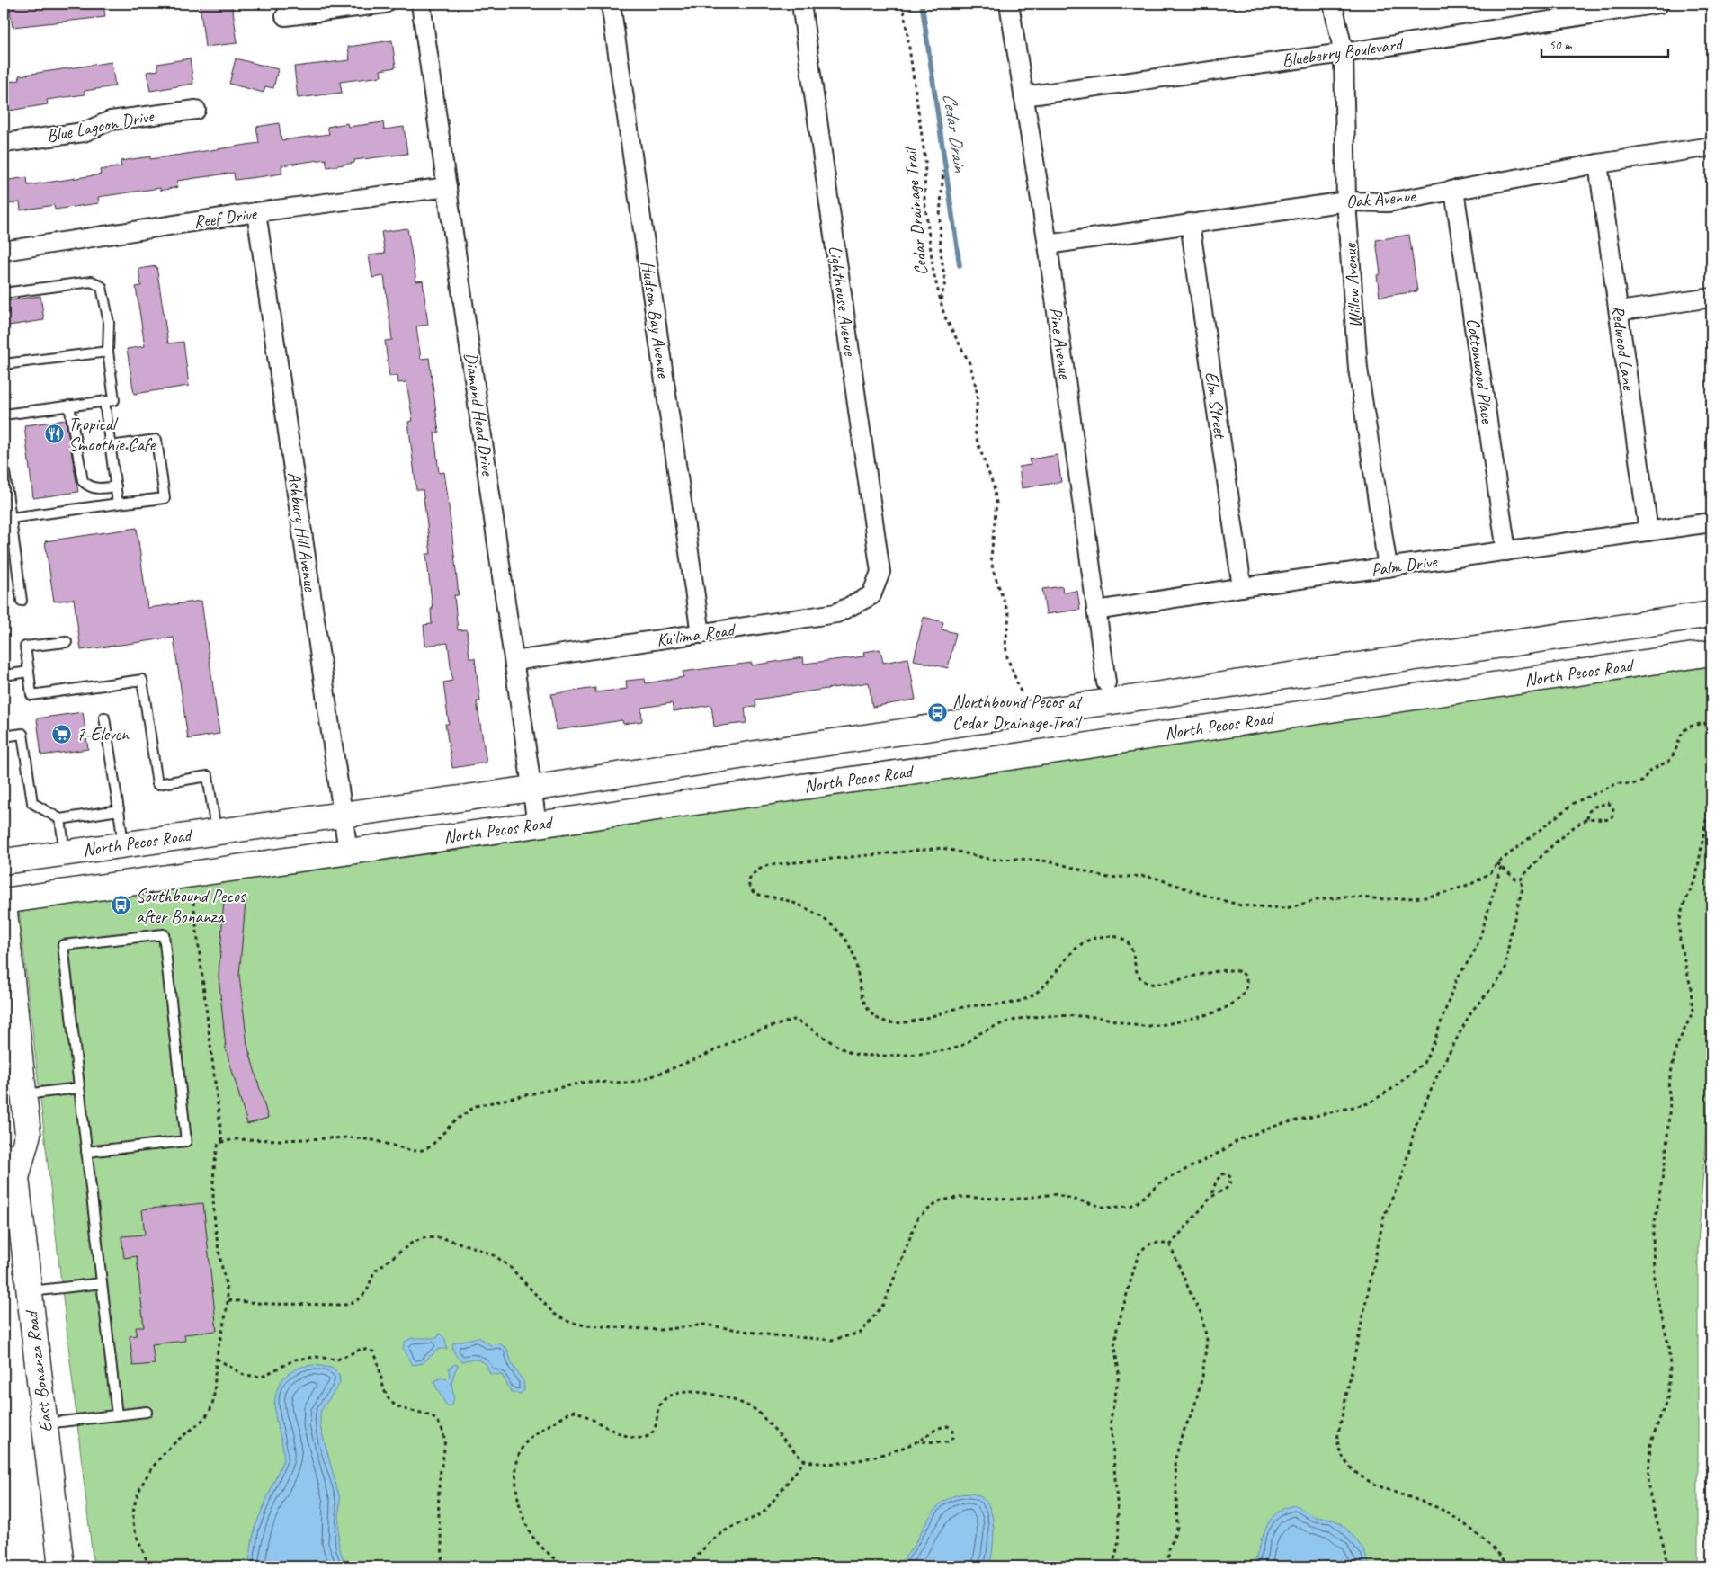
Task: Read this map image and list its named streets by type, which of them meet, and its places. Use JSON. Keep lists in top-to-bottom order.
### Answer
{
  "streets": {
    "main road": ["North Pecos Road", "East Bonanza Road"],
    "street": [
      "Blueberry Boulevard",
      "Blue Lagoon Drive",
      "Oak Avenue",
      "Reef Drive",
      "Willow Avenue",
      "Lighthouse Avenue",
      "Hudson Bay Avenue",
      "Pine Avenue",
      "Redwood Lane",
      "Cottonwood Place",
      "Elm Street",
      "Diamond Head Drive",
      "Ashbury Hill Avenue",
      "Palm Drive",
      "Kuilima Road"
    ],
    "path": ["Cedar Drainage Trail"]
  },
  "crossings": [
    ["Blueberry Boulevard", "Willow Avenue"],
    ["Blueberry Boulevard", "Pine Avenue"],
    ["Oak Avenue", "Willow Avenue"],
    ["Oak Avenue", "Pine Avenue"],
    ["Oak Avenue", "Redwood Lane"],
    ["Oak Avenue", "Cottonwood Place"],
    ["Oak Avenue", "Elm Street"],
    ["Reef Drive", "Diamond Head Drive"],
    ["Reef Drive", "Ashbury Hill Avenue"],
    ["Willow Avenue", "Palm Drive"],
    ["Lighthouse Avenue", "Kuilima Road"],
    ["Hudson Bay Avenue", "Kuilima Road"],
    ["Pine Avenue", "Palm Drive"],
    ["Redwood Lane", "Palm Drive"],
    ["Cottonwood Place", "Palm Drive"],
    ["Elm Street", "Palm Drive"],
    ["Diamond Head Drive", "Kuilima Road"],
    ["Diamond Head Drive", "North Pecos Road"],
    ["Ashbury Hill Avenue", "North Pecos Road"],
    ["North Pecos Road", "East Bonanza Road"]
  ],
  "water": ["Cedar Drain"],
  "places": {
    "restaurant": ["Tropical Smoothie Cafe"],
    "bus stop": ["Northbound Pecos at Cedar Drainage Trail", "Southbound Pecos after Bonanza"],
    "supermarket": ["7-Eleven"]
  },
  "scale_bar": "50 m"
}
